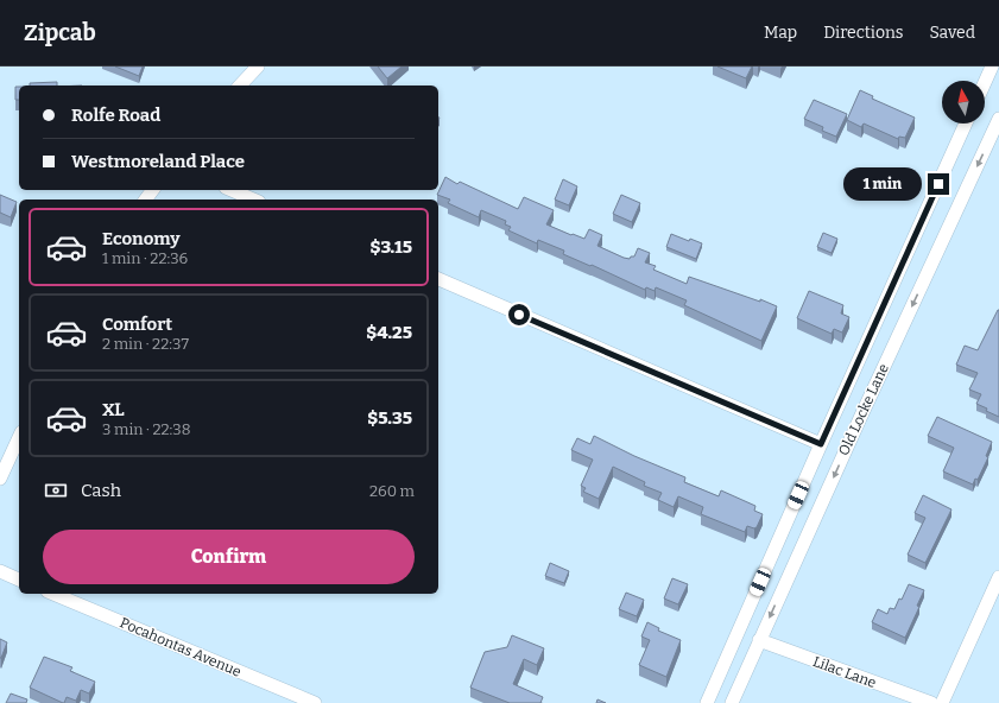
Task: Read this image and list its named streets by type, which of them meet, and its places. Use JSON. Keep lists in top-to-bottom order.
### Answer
{
  "streets": {
    "street": ["Old Locke Lane", "Pocahontas Avenue", "Lilac Lane"]
  },
  "crossings": [
    ["Old Locke Lane", "Lilac Lane"]
  ],
  "north": "top",
  "page": {
    "header": "Zipcab",
    "nav": ["Map", "Directions", "Saved"],
    "banner": ["Rolfe Road", "Westmoreland Place"],
    "bubble": "1 min",
    "list": [
      {
        "name": "Economy",
        "note": "1 min · 22:36",
        "value": "$3.15"
      },
      {
        "name": "Comfort",
        "note": "2 min · 22:37",
        "value": "$4.25"
      },
      {
        "name": "XL",
        "note": "3 min · 22:38",
        "value": "$5.35"
      }
    ],
    "pay": ["Cash", "260 m"],
    "buttons": "Confirm"
  }
}
